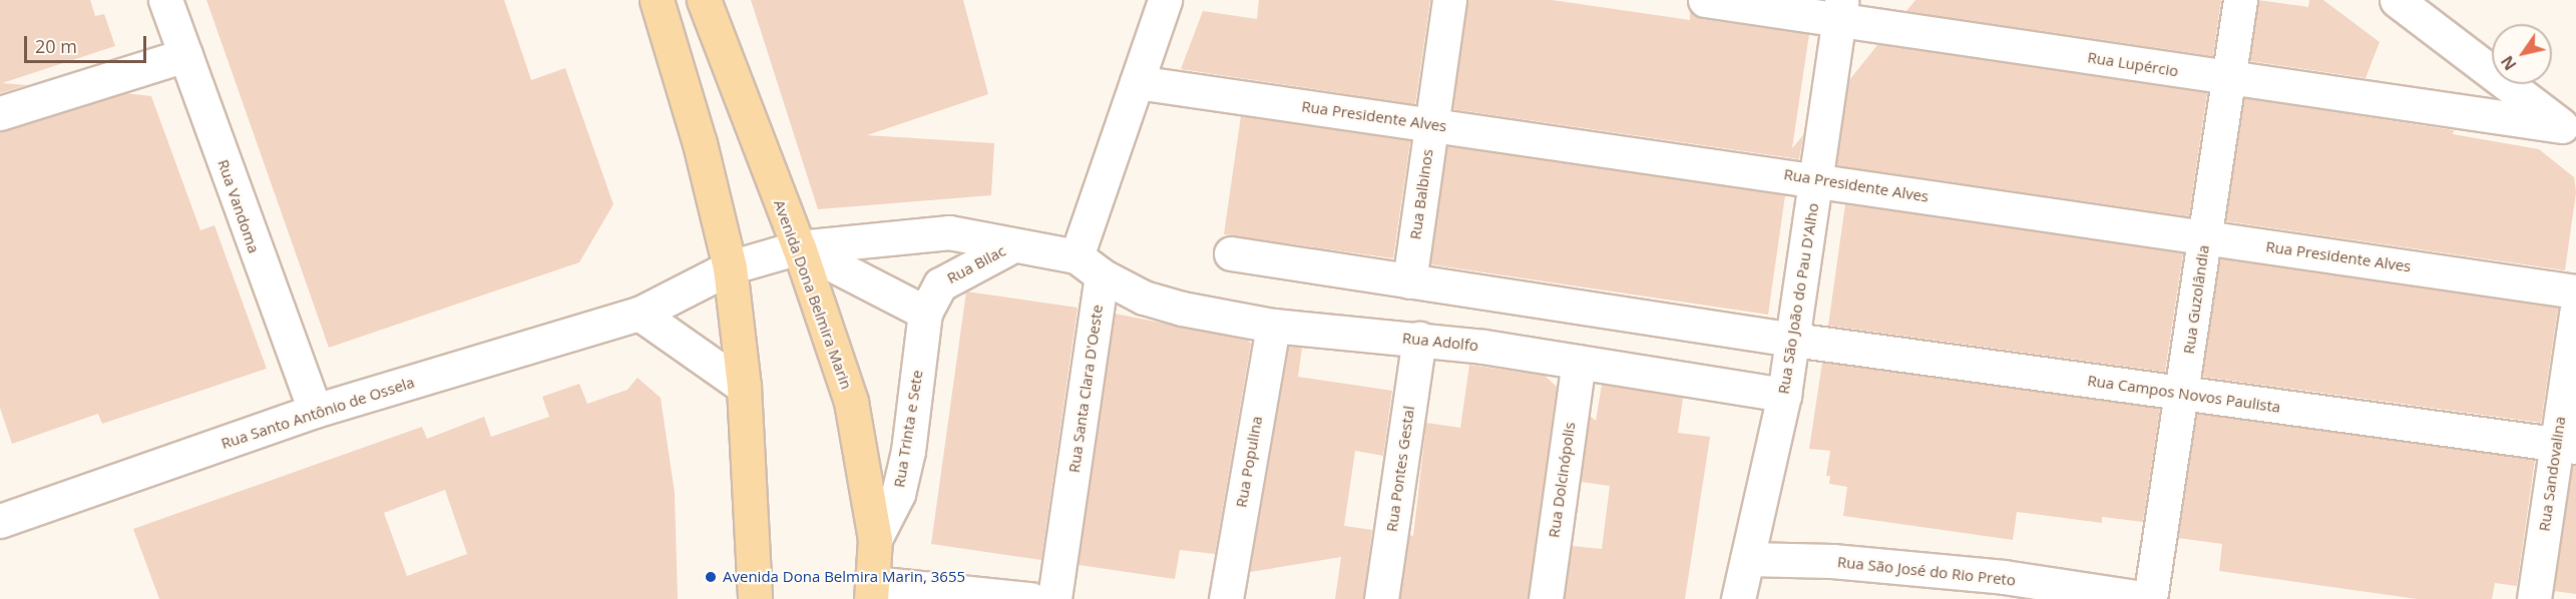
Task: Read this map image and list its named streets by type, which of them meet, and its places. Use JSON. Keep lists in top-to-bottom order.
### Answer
{
  "streets": {
    "main road": ["Avenida Dona Belmira Marin"],
    "street": [
      "Rua Lupércio",
      "Rua Presidente Alves",
      "Rua Balbinos",
      "Rua Vandoma",
      "Rua Bilac",
      "Rua São João do Pau D'Alho",
      "Rua Guzolândia",
      "Rua Adolfo",
      "Rua Santa Clara D'Oeste",
      "Rua Campos Novos Paulista",
      "Rua Santo Antônio de Ossela",
      "Rua Trinta e Sete",
      "Rua Populina",
      "Rua Pontes Gestal",
      "Rua Sandovalina",
      "Rua Dolcinópolis",
      "Rua São José do Rio Preto"
    ]
  },
  "crossings": [
    ["Rua Lupércio", "Rua São João do Pau D'Alho"],
    ["Rua Lupércio", "Rua Guzolândia"],
    ["Rua Presidente Alves", "Rua Balbinos"],
    ["Rua Presidente Alves", "Rua São João do Pau D'Alho"],
    ["Rua Presidente Alves", "Rua Guzolândia"],
    ["Rua Vandoma", "Rua Santo Antônio de Ossela"],
    ["Rua Bilac", "Avenida Dona Belmira Marin"],
    ["Rua Bilac", "Rua Santo Antônio de Ossela"],
    ["Rua Bilac", "Rua Trinta e Sete"],
    ["Avenida Dona Belmira Marin", "Rua Trinta e Sete"],
    ["Rua São João do Pau D'Alho", "Rua Adolfo"],
    ["Rua São João do Pau D'Alho", "Rua Campos Novos Paulista"],
    ["Rua São João do Pau D'Alho", "Rua São José do Rio Preto"],
    ["Rua Guzolândia", "Rua Campos Novos Paulista"],
    ["Rua Guzolândia", "Rua São José do Rio Preto"],
    ["Rua Adolfo", "Rua Santa Clara D'Oeste"],
    ["Rua Adolfo", "Rua Populina"],
    ["Rua Adolfo", "Rua Pontes Gestal"],
    ["Rua Adolfo", "Rua Dolcinópolis"],
    ["Rua Campos Novos Paulista", "Rua Sandovalina"]
  ],
  "places": ["Avenida Dona Belmira Marin, 3655"],
  "scale_bar": "20 m",
  "north": "bottom left"
}
